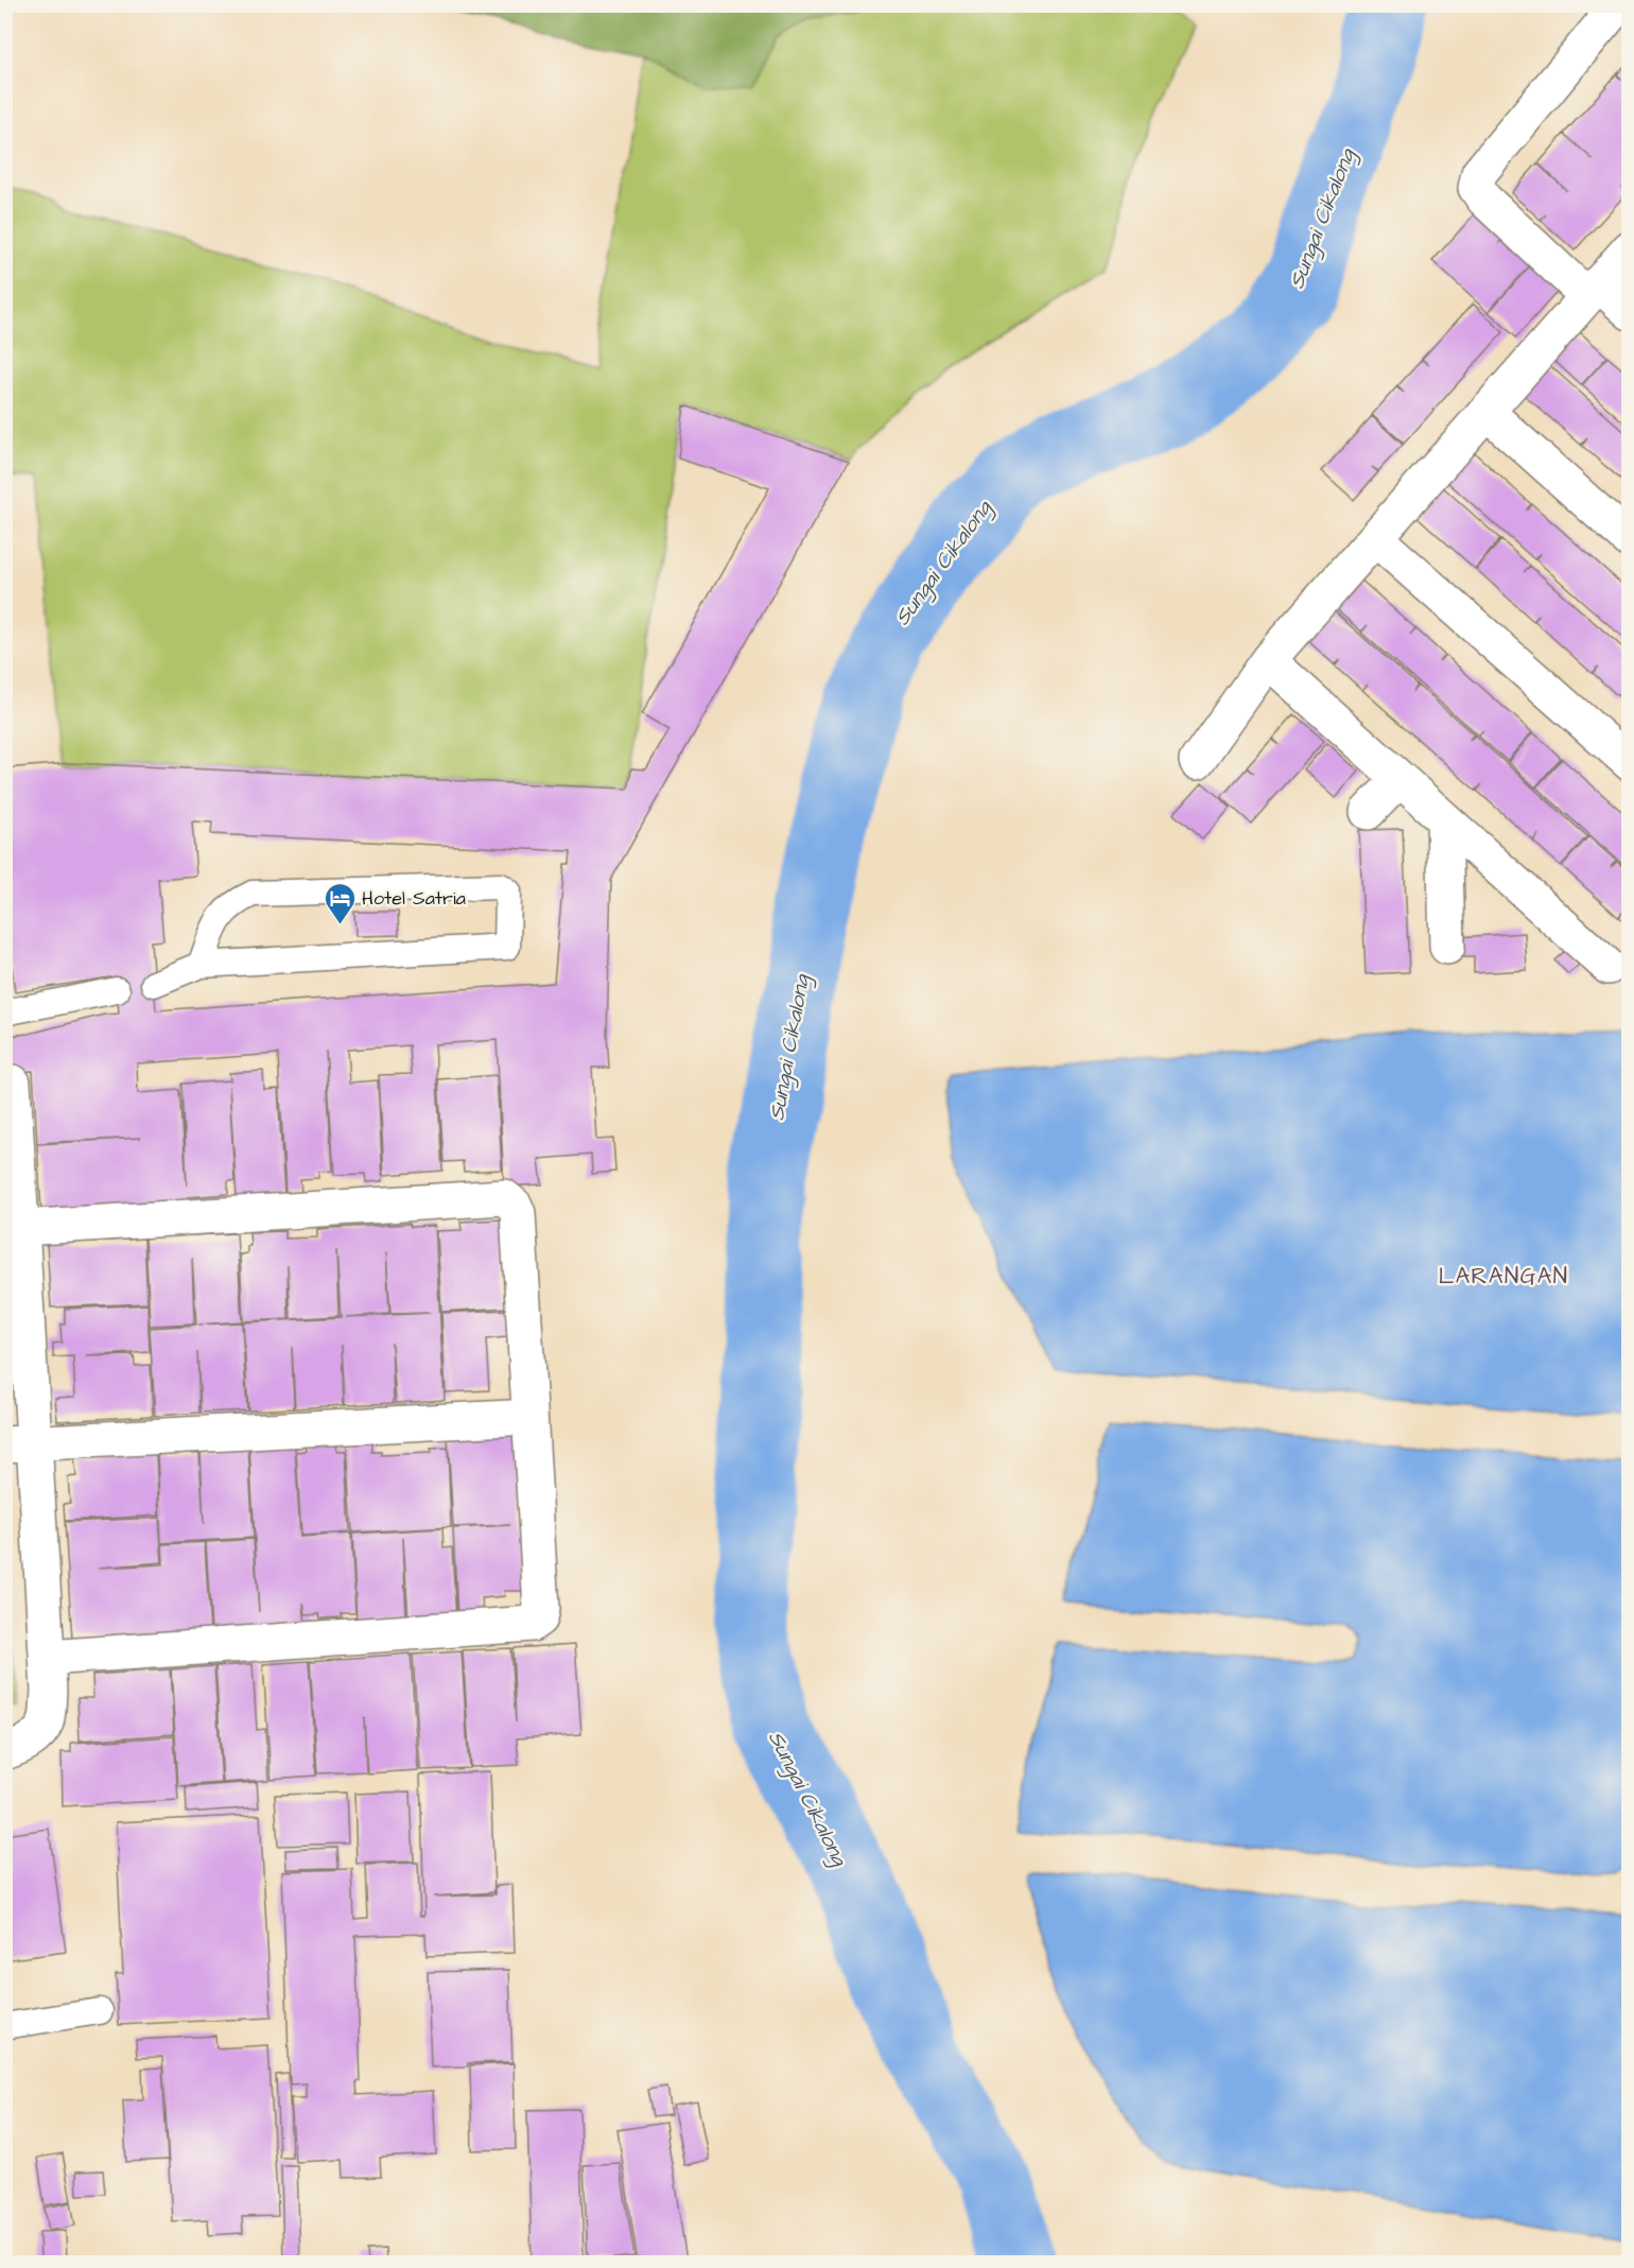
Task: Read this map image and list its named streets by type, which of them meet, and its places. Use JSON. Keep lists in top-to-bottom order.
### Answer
{
  "districts": ["LARANGAN"],
  "water": ["Sungai Cikalong"],
  "places": {
    "hotel": ["Hotel Satria"]
  }
}
